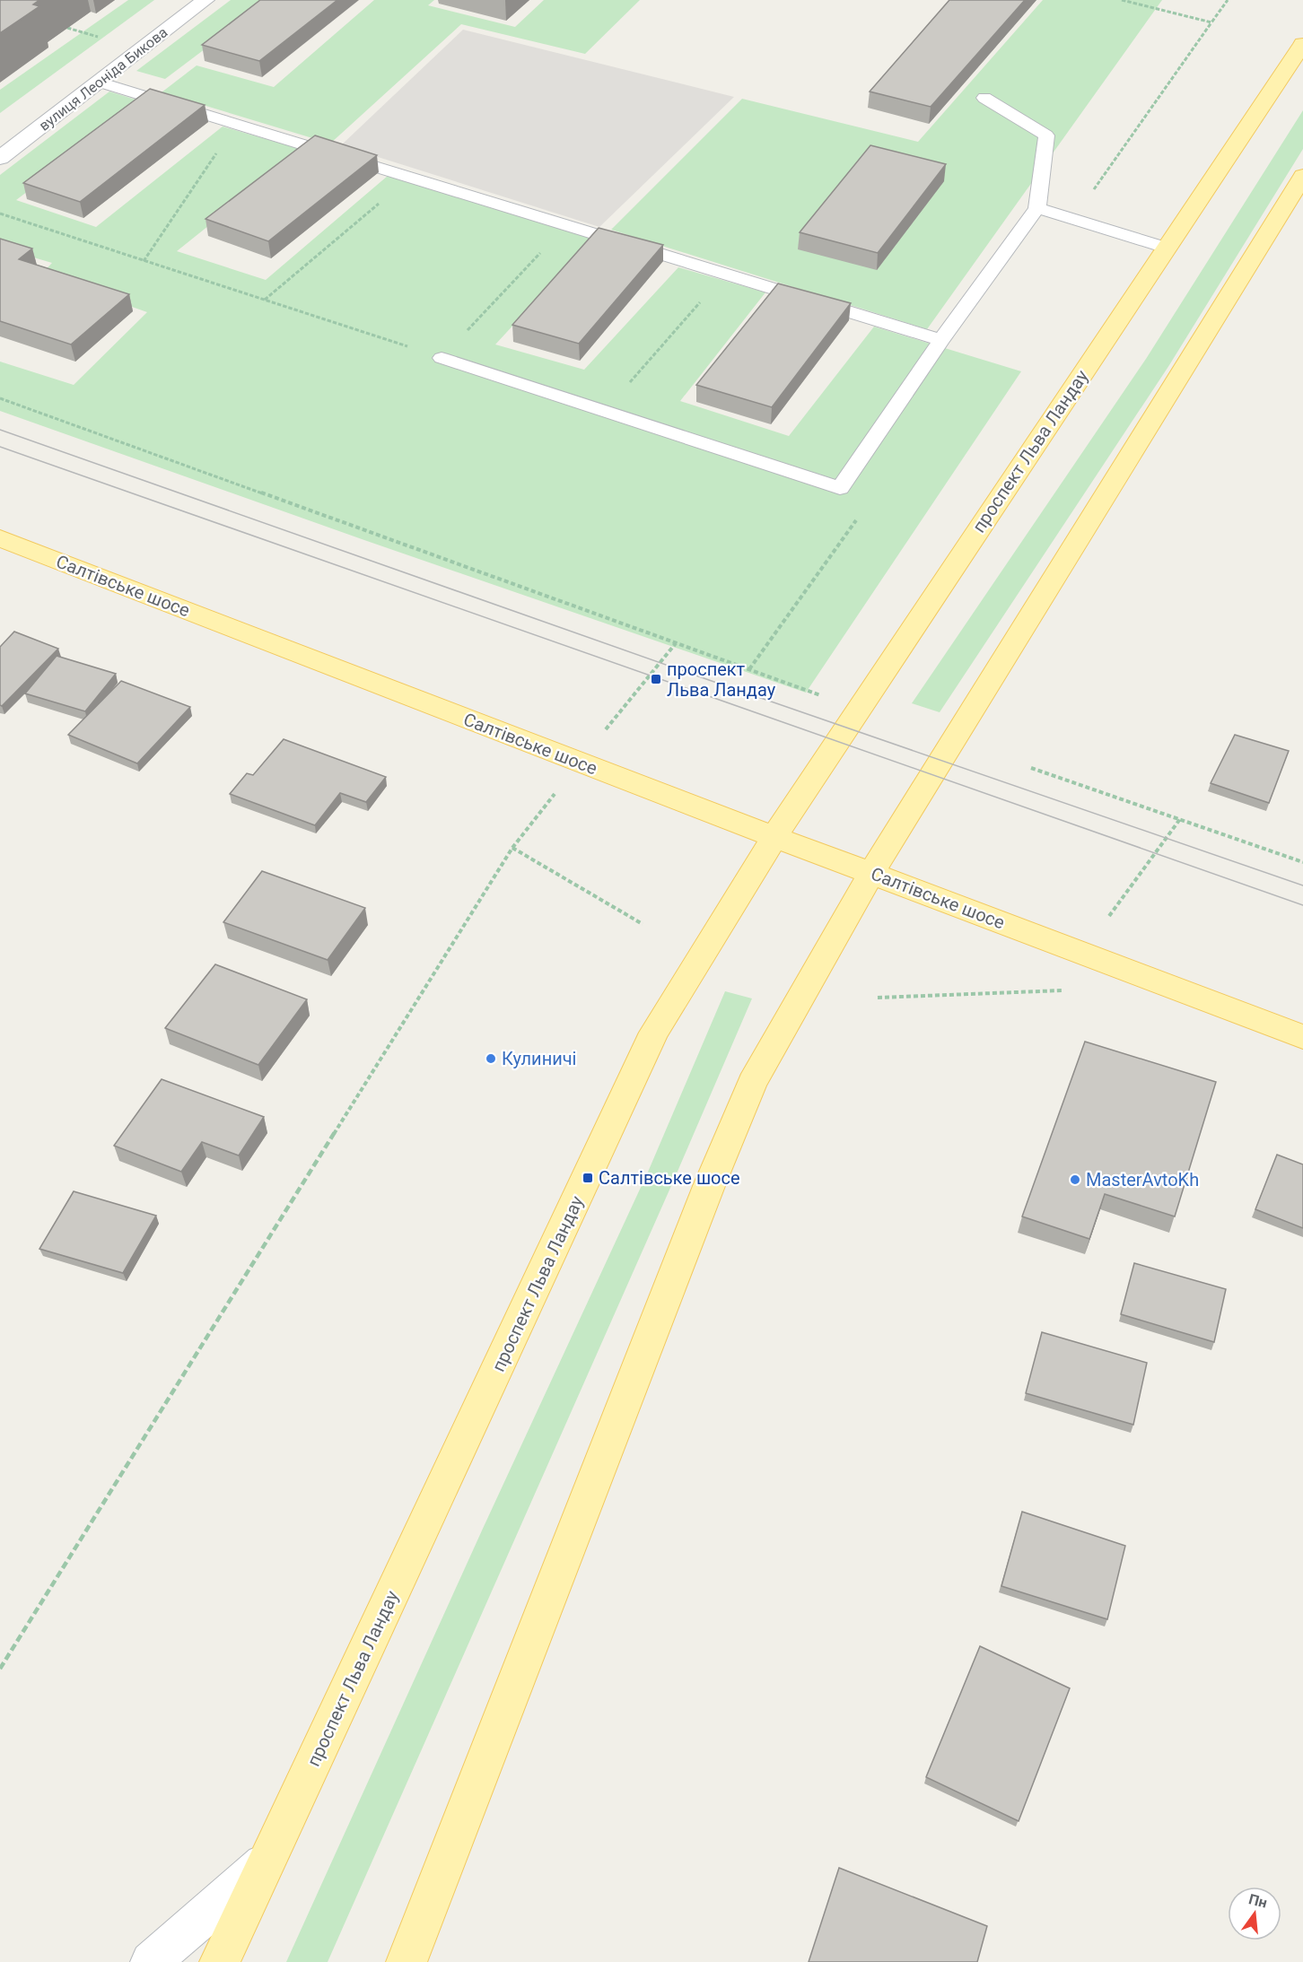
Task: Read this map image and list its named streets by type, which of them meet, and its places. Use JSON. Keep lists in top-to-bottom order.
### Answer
{
  "streets": {
    "main road": ["проспект Льва Ландау", "Салтівське шосе"],
    "street": ["вулиця Леоніда Бикова"]
  },
  "crossings": [
    ["проспект Льва Ландау", "Салтівське шосе"]
  ],
  "places": {
    "transit": ["проспект Льва Ландау", "Салтівське шосе"],
    "other": ["Кулиничі", "MasterAvtoKh"]
  },
  "north": "top"
}
